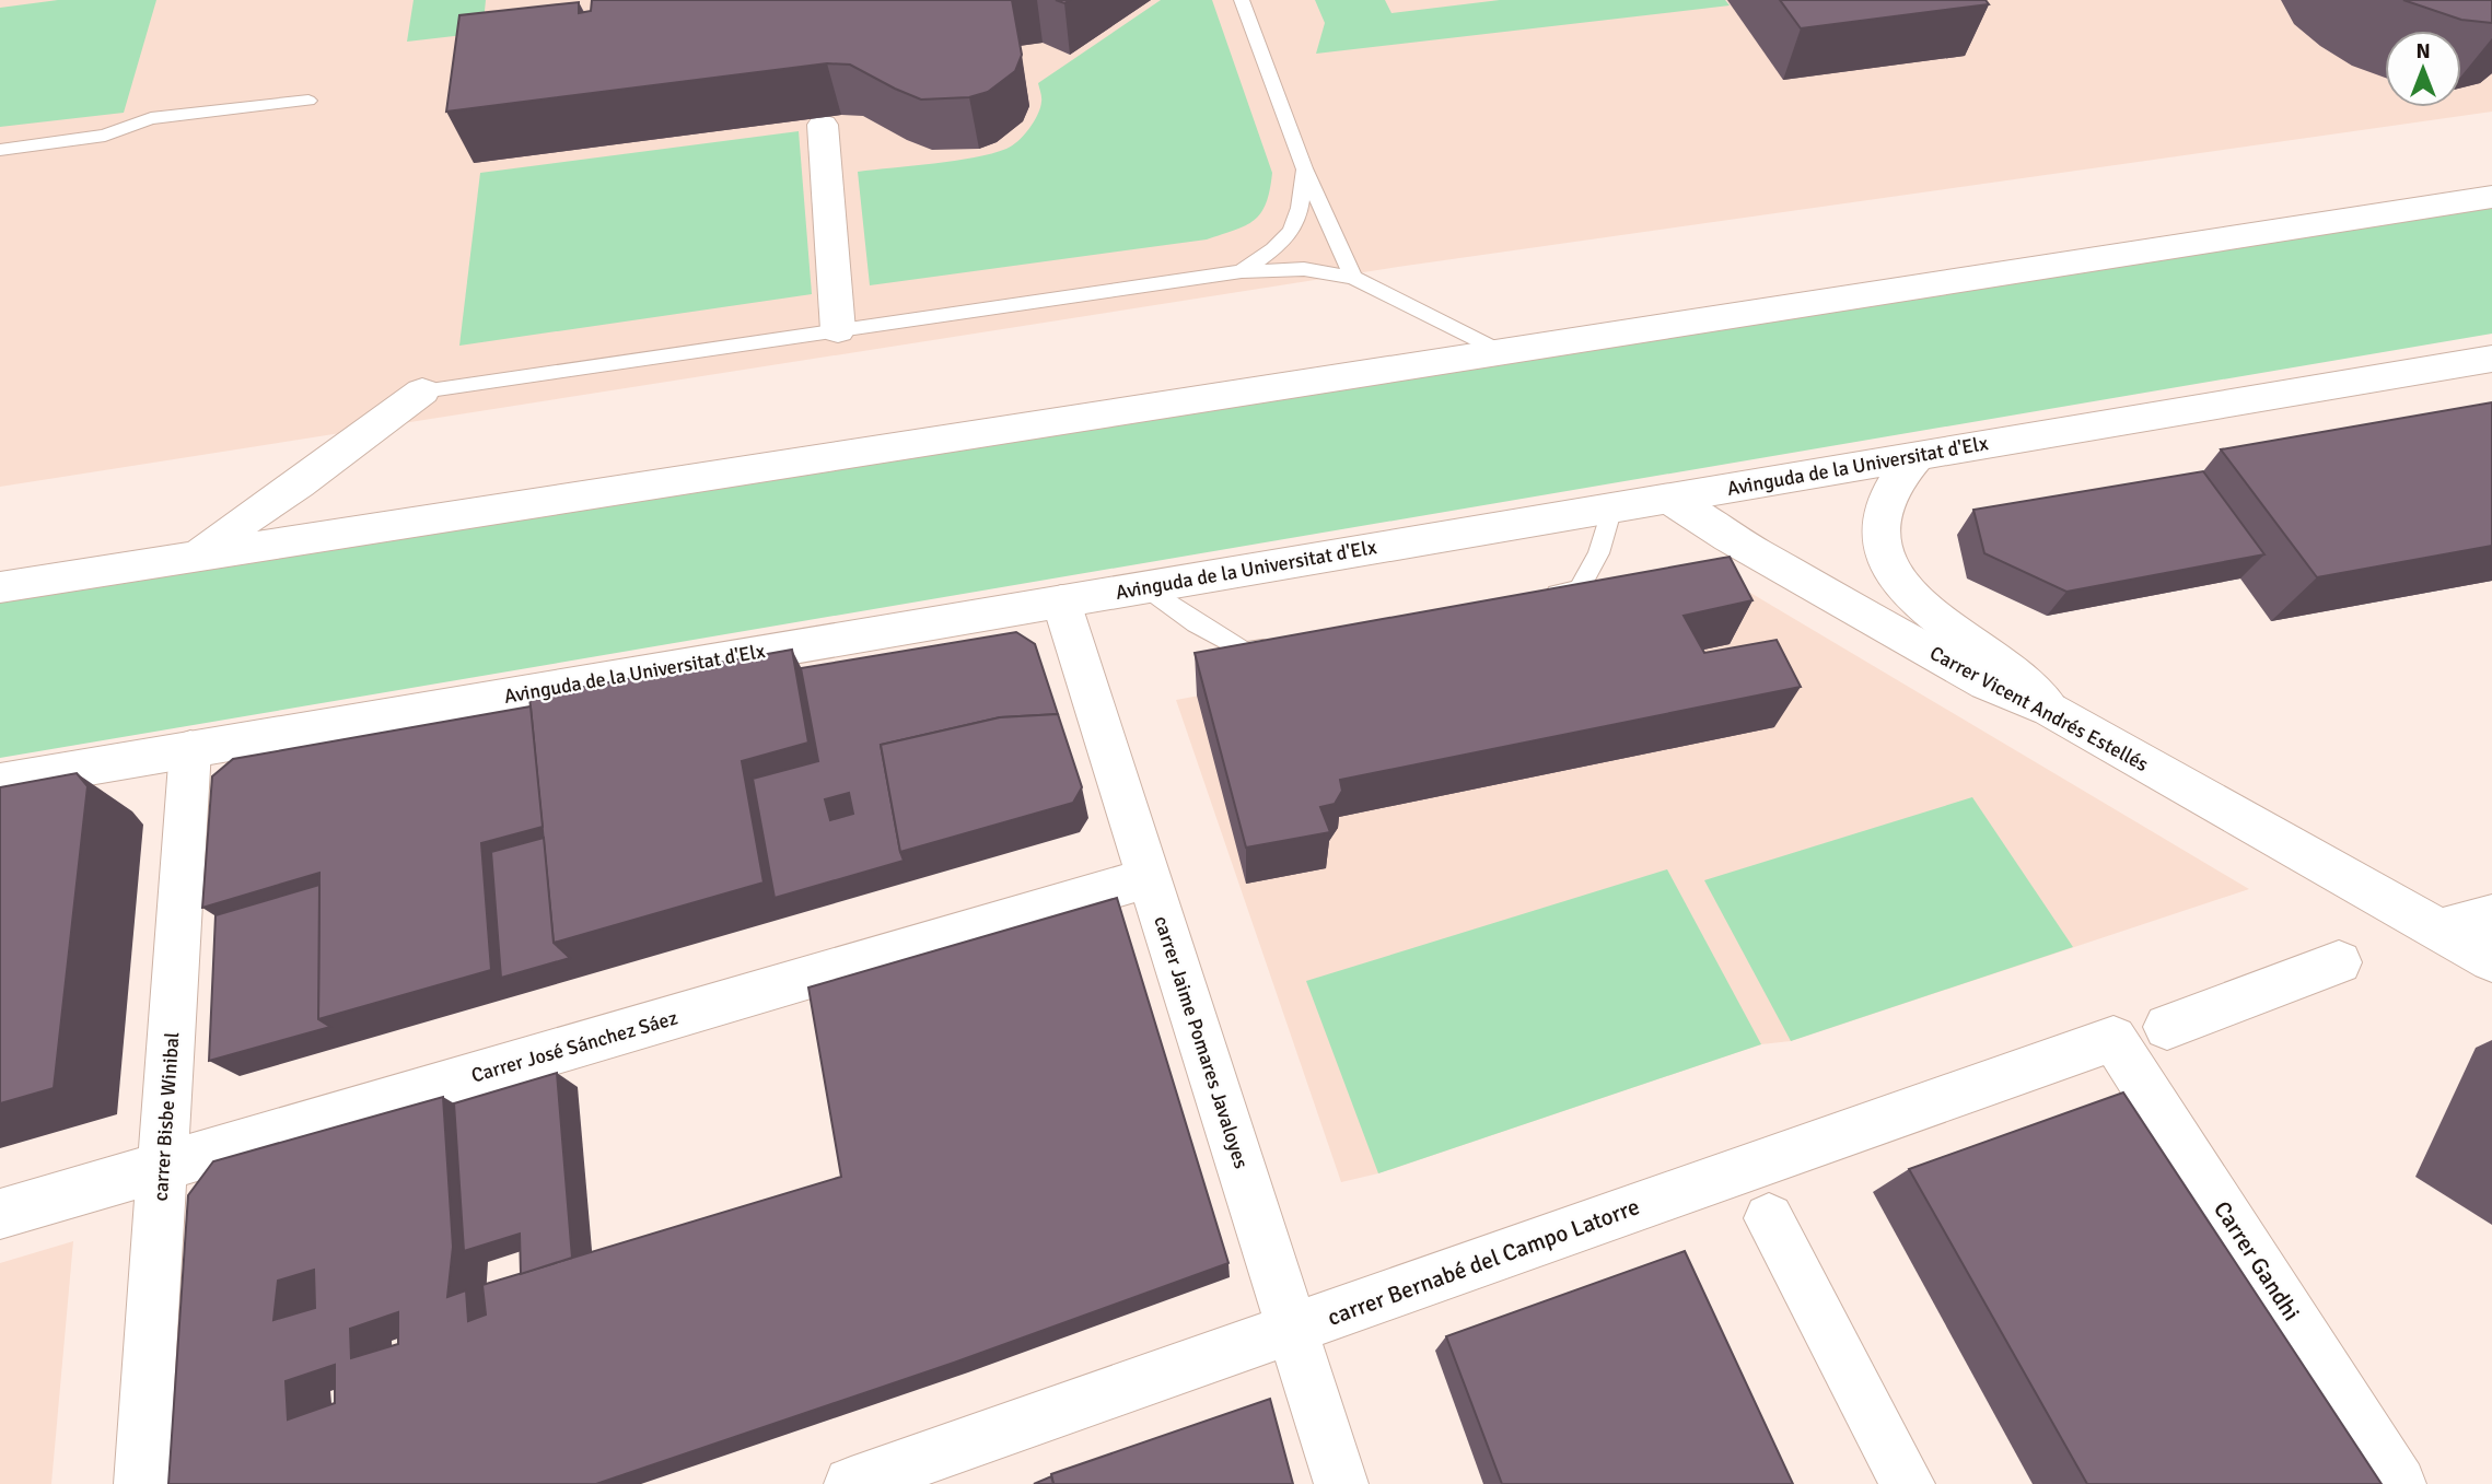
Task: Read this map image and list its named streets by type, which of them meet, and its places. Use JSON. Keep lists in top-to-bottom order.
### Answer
{
  "streets": {
    "main road": [
      "Avinguda de la Universitat d'Elx",
      "Carrer Vicent Andrés Estellés",
      "carrer Jaime Pomares Javaloyes",
      "Carrer José Sánchez Sáez",
      "carrer Bisbe Winibal",
      "Carrer Gandhi",
      "carrer Bernabé del Campo Latorre"
    ]
  },
  "crossings": [
    ["Avinguda de la Universitat d'Elx", "Carrer Vicent Andrés Estellés"],
    ["Avinguda de la Universitat d'Elx", "carrer Jaime Pomares Javaloyes"],
    ["Avinguda de la Universitat d'Elx", "carrer Bisbe Winibal"],
    ["carrer Jaime Pomares Javaloyes", "Carrer José Sánchez Sáez"],
    ["carrer Jaime Pomares Javaloyes", "carrer Bernabé del Campo Latorre"],
    ["Carrer José Sánchez Sáez", "carrer Bisbe Winibal"],
    ["Carrer Gandhi", "carrer Bernabé del Campo Latorre"]
  ],
  "north": "top"
}
